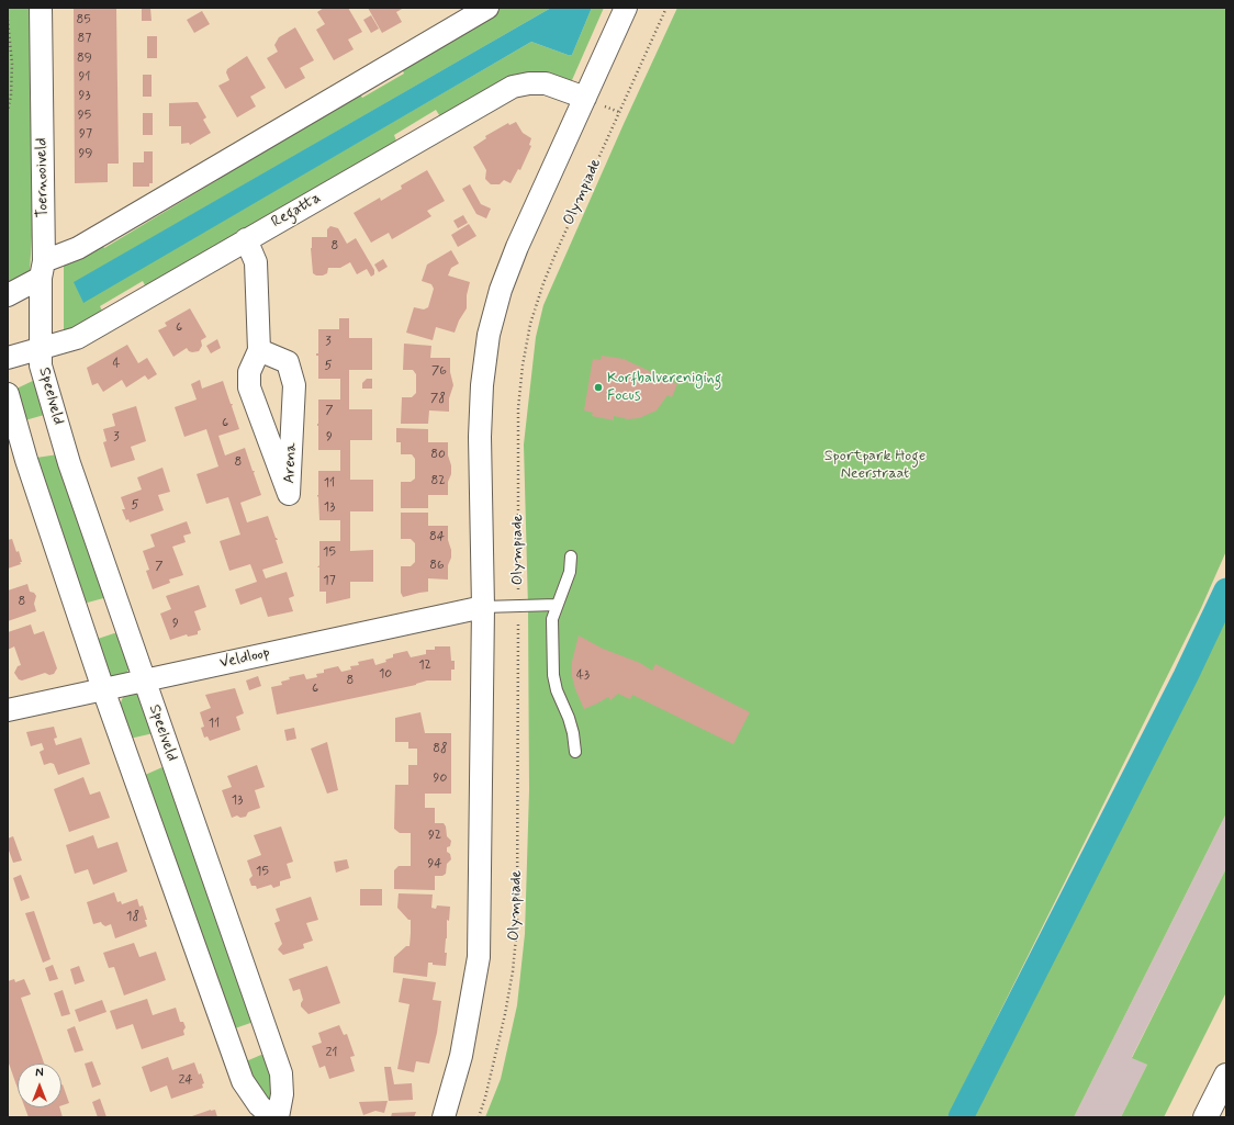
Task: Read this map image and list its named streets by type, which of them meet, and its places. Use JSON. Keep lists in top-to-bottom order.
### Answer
{
  "streets": {
    "street": [
      "Toernooiveld",
      "Regatta",
      "Speelveld",
      "Arena",
      "Veldloop"
    ],
    "path": ["Olympiade"]
  },
  "crossings": [
    ["Toernooiveld", "Regatta"],
    ["Toernooiveld", "Speelveld"],
    ["Regatta", "Speelveld"],
    ["Regatta", "Arena"],
    ["Speelveld", "Veldloop"]
  ],
  "parks": ["Sportpark Hoge Neerstraat"],
  "places": ["Korfbalvereniging Focus"],
  "house_numbers": [
    "85",
    "87",
    "89",
    "91",
    "93",
    "95",
    "97",
    "99",
    "8",
    "6",
    "3",
    "4",
    "5",
    "76",
    "78",
    "7",
    "6",
    "3",
    "9",
    "80",
    "8",
    "82",
    "11",
    "5",
    "13",
    "84",
    "15",
    "86",
    "7",
    "17",
    "8",
    "9",
    "12",
    "10",
    "43",
    "8",
    "6",
    "11",
    "88",
    "90",
    "13",
    "92",
    "94",
    "15",
    "18",
    "21",
    "24"
  ],
  "north": "top"
}
